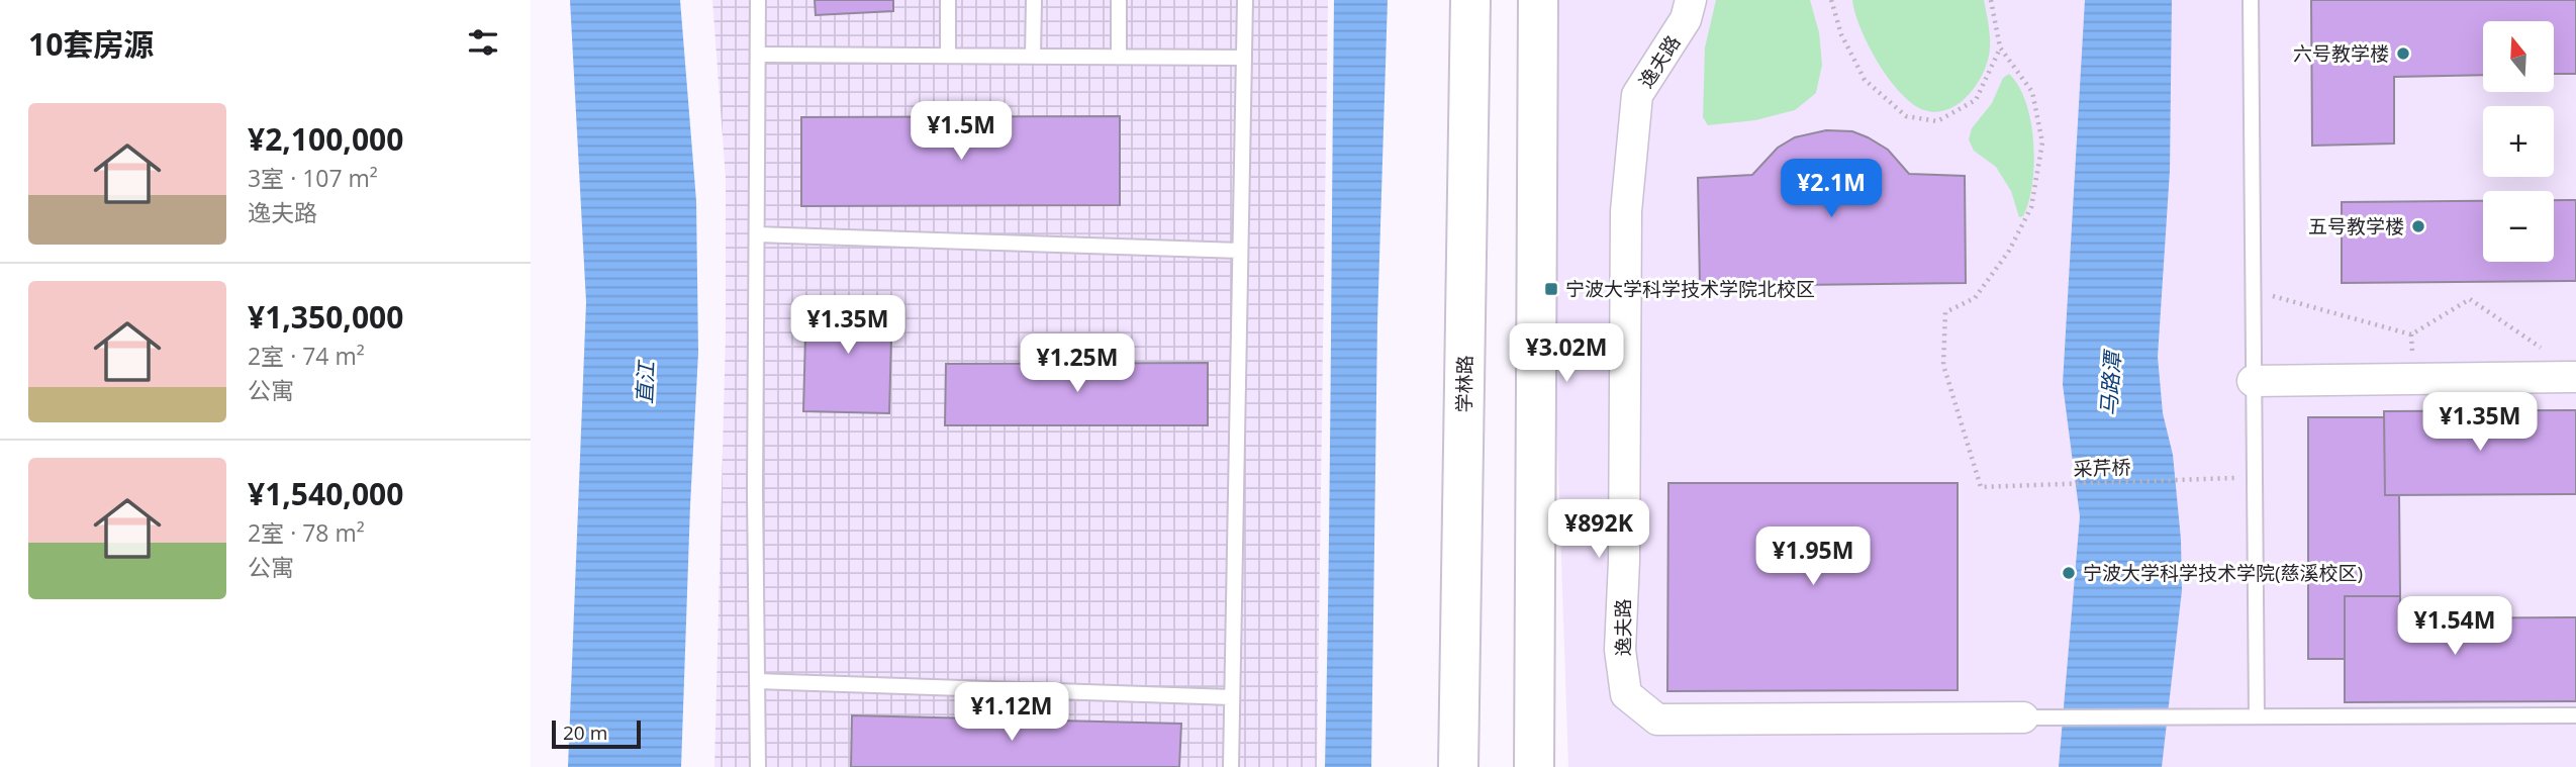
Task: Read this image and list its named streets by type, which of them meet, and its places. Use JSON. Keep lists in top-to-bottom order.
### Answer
{
  "streets": {
    "main road": ["学林路"],
    "street": ["逸夫路"],
    "path": ["采芹桥"]
  },
  "water": ["直江", "马路潭"],
  "places": {
    "other": ["六号教学楼", "五号教学楼", "宁波大学科学技术学院(慈溪校区)"],
    "transit": ["宁波大学科学技术学院北校区"]
  },
  "scale_bar": "20 m",
  "north": "top",
  "page": {
    "heading": "10套房源",
    "map_buttons": ["+", "−"],
    "list": [
      {
        "name": "¥2,100,000",
        "note": "3室 · 107 m² · 逸夫路"
      },
      {
        "name": "¥1,350,000",
        "note": "2室 · 74 m² · 公寓"
      },
      {
        "name": "¥1,540,000",
        "note": "2室 · 78 m² · 公寓"
      }
    ],
    "price": [
      "¥1.5M",
      "¥2.1M",
      "¥1.35M",
      "¥3.02M",
      "¥1.25M",
      "¥1.35M",
      "¥892K",
      "¥1.95M",
      "¥1.54M",
      "¥1.12M"
    ],
    "scale": "20 m"
  }
}
